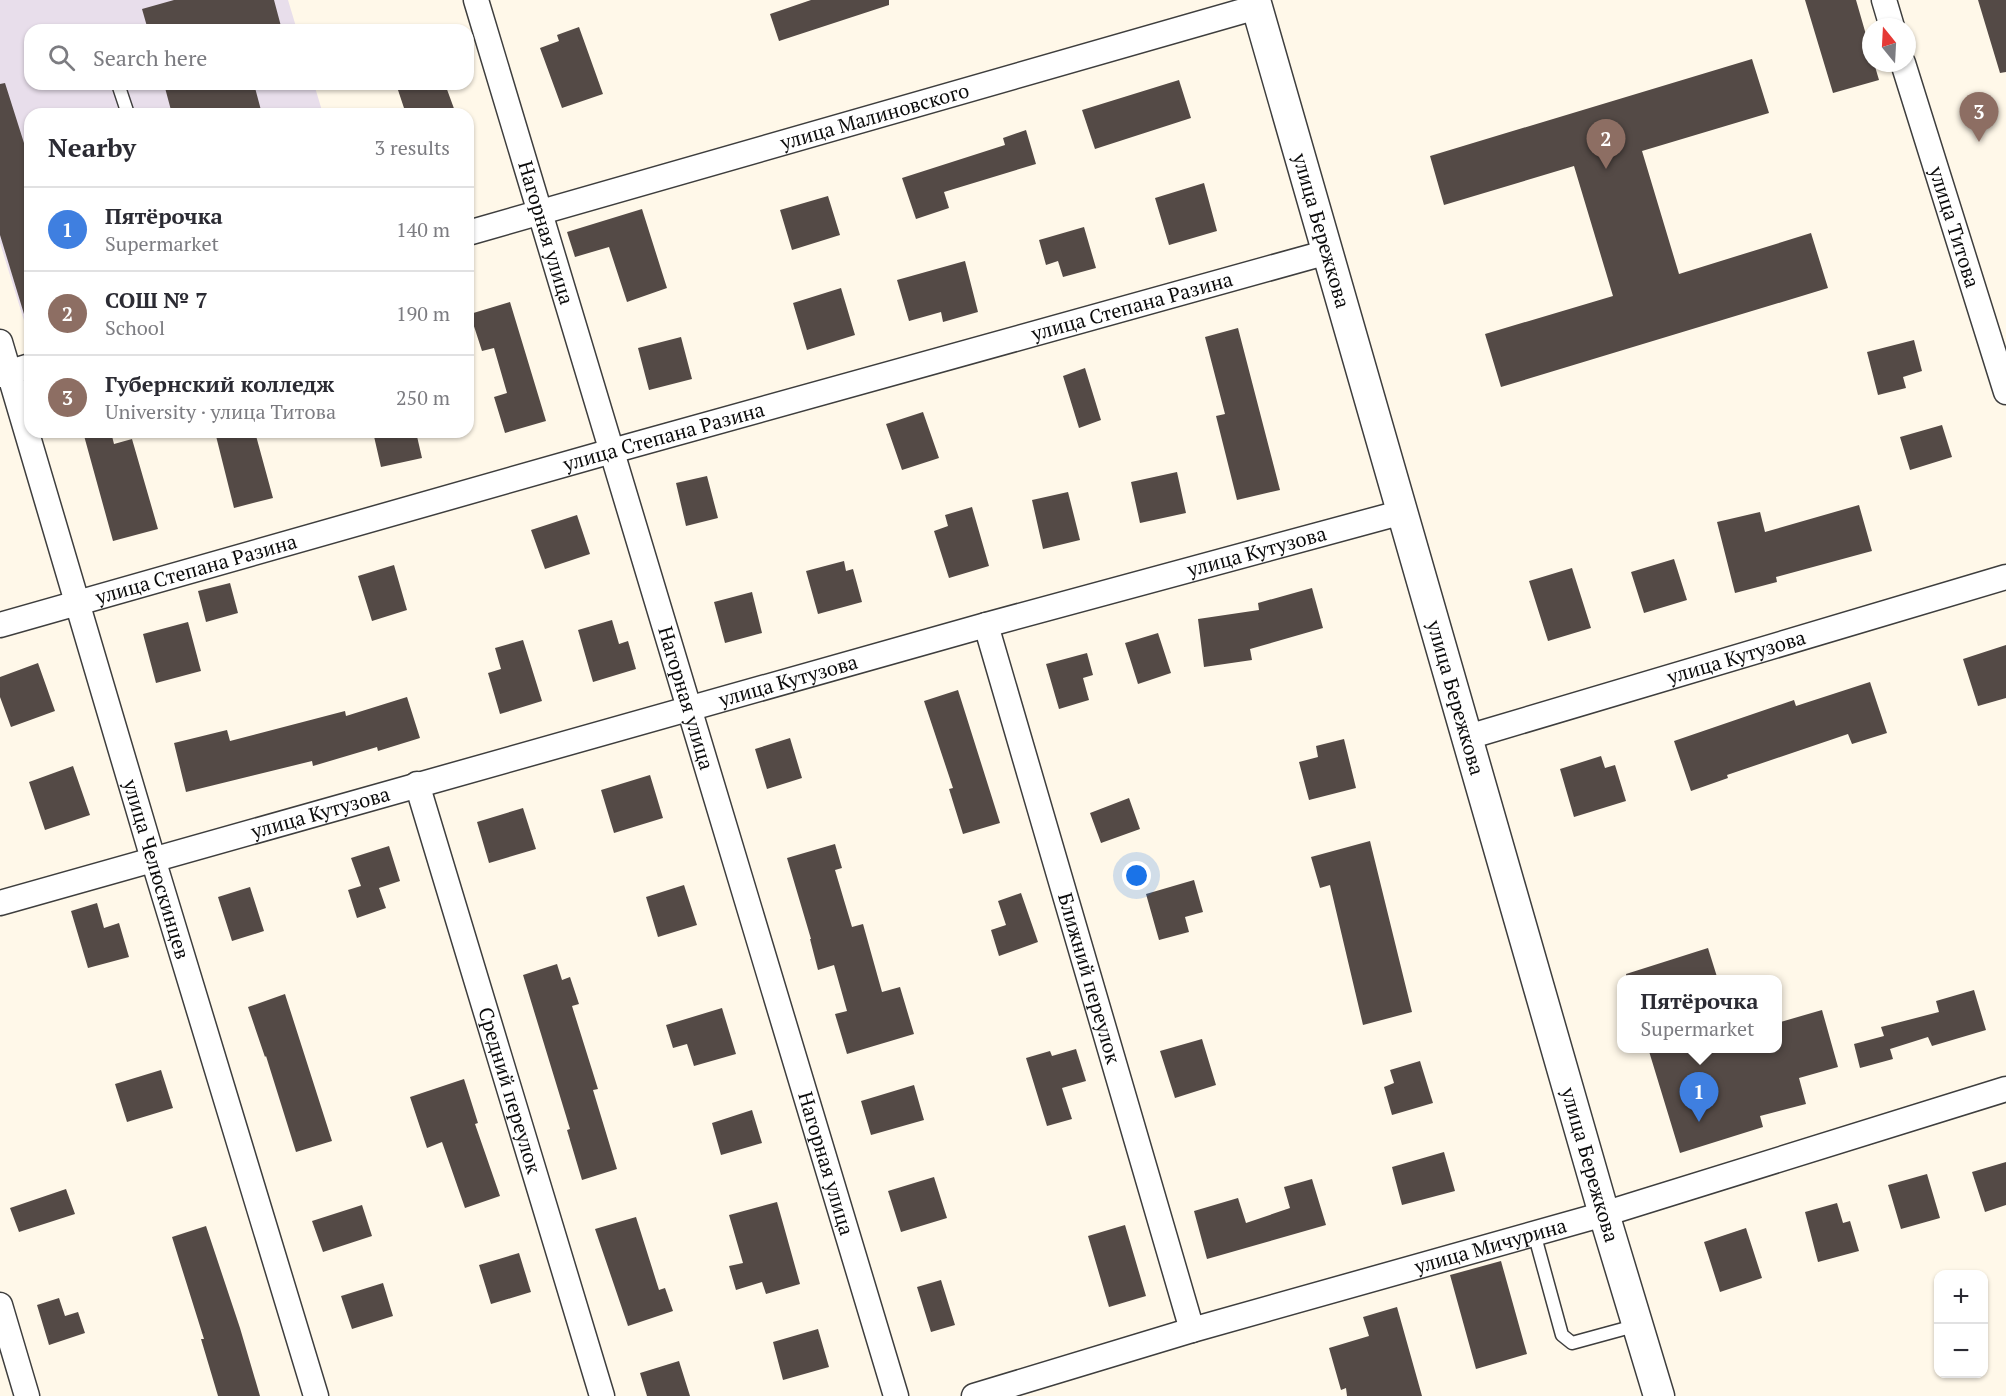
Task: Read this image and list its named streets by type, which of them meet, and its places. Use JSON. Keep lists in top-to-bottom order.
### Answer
{
  "streets": {
    "street": [
      "улица Малиновского",
      "улица Титова",
      "улица Бережкова",
      "Нагорная улица",
      "улица Степана Разина",
      "улица Кутузова",
      "улица Челюскинцев",
      "Ближний переулок",
      "Средний переулок",
      "улица Мичурина"
    ]
  },
  "crossings": [
    ["улица Малиновского", "улица Бережкова"],
    ["улица Малиновского", "Нагорная улица"],
    ["улица Бережкова", "улица Степана Разина"],
    ["улица Бережкова", "улица Кутузова"],
    ["улица Бережкова", "улица Мичурина"],
    ["Нагорная улица", "улица Степана Разина"],
    ["Нагорная улица", "улица Кутузова"],
    ["улица Степана Разина", "улица Челюскинцев"],
    ["улица Кутузова", "улица Челюскинцев"],
    ["улица Кутузова", "Ближний переулок"],
    ["улица Кутузова", "Средний переулок"],
    ["Ближний переулок", "улица Мичурина"]
  ],
  "north": "top",
  "page": {
    "search": "Search here",
    "pins": ["3", "2", "1"],
    "heading": ["Nearby", "3 results"],
    "list": [
      {
        "mark": "1",
        "name": "Пятёрочка",
        "note": "Supermarket",
        "value": "140 m"
      },
      {
        "mark": "2",
        "name": "СОШ № 7",
        "note": "School",
        "value": "190 m"
      },
      {
        "mark": "3",
        "name": "Губернский колледж",
        "note": "University · улица Титова",
        "value": "250 m"
      }
    ],
    "popup": ["Пятёрочка", "Supermarket"],
    "map_buttons": ["+", "−"]
  }
}
